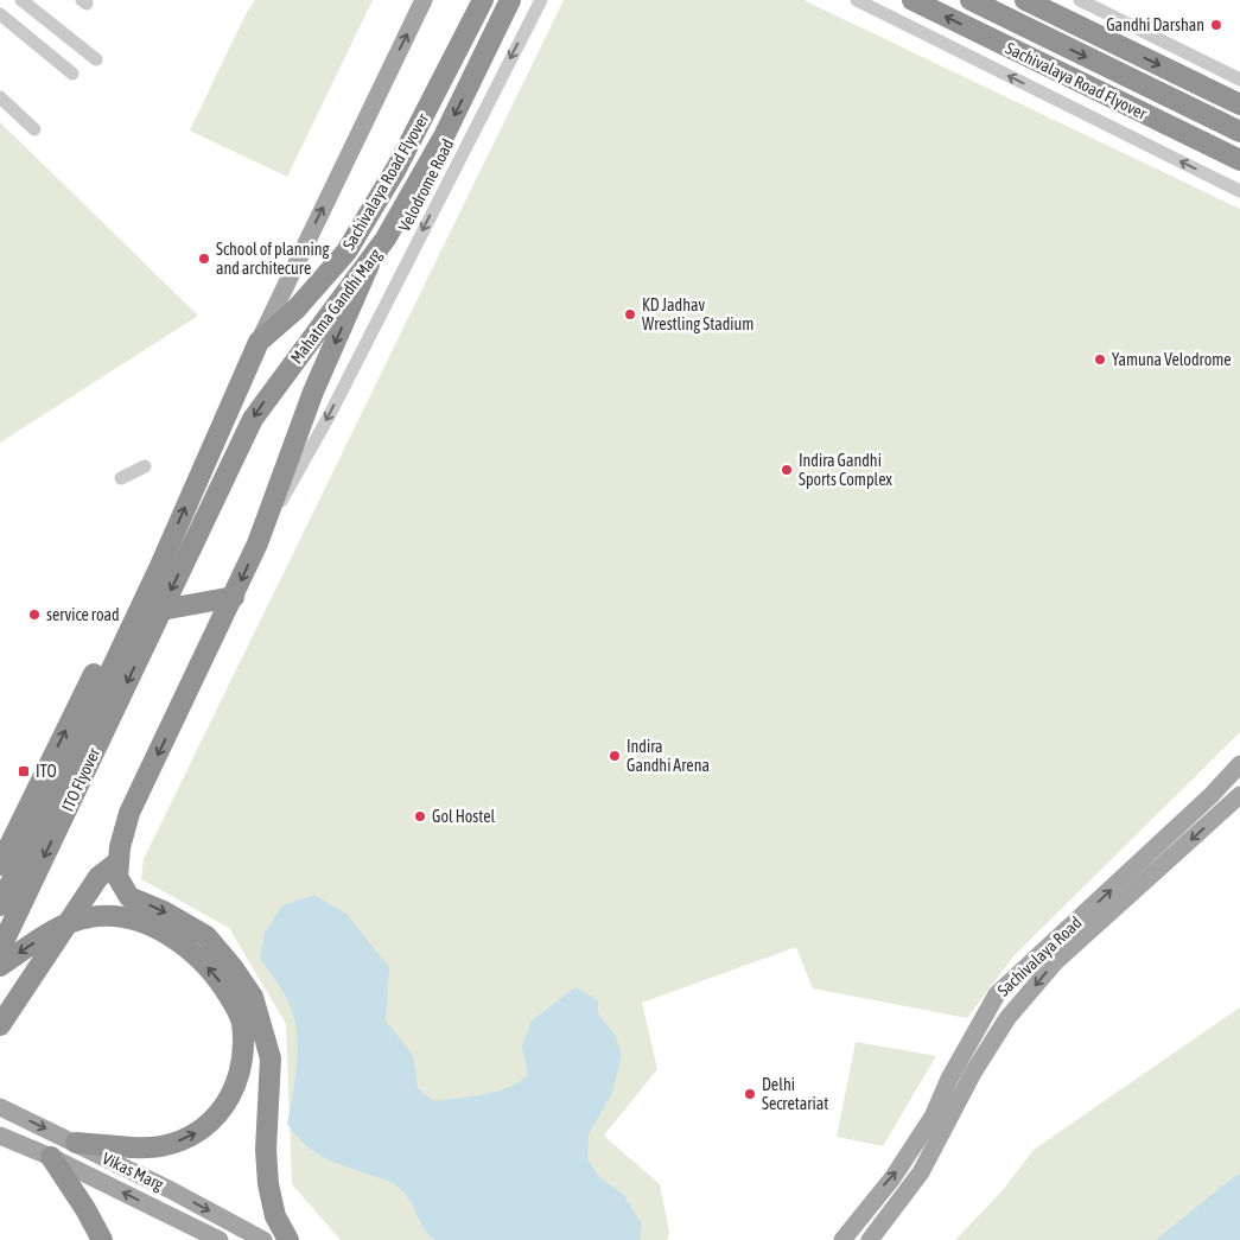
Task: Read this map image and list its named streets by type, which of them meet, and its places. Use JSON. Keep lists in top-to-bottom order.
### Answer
{
  "streets": {
    "highway": ["Sachivalaya Road Flyover", "Mahatma Gandhi Marg", "ITO Flyover"],
    "main road": ["Sachivalaya Road", "Vikas Marg"],
    "street": ["Velodrome Road"]
  },
  "crossings": [
    ["Mahatma Gandhi Marg", "ITO Flyover"]
  ],
  "one_way": ["Velodrome Road"],
  "places": {
    "other": [
      "Gandhi Darshan",
      "School of planning and architecure",
      "KD Jadhav Wrestling Stadium",
      "Yamuna Velodrome",
      "Indira Gandhi Sports Complex",
      "service road",
      "Indira Gandhi Arena",
      "Gol Hostel",
      "Delhi Secretariat"
    ],
    "transit": ["ITO"]
  }
}
